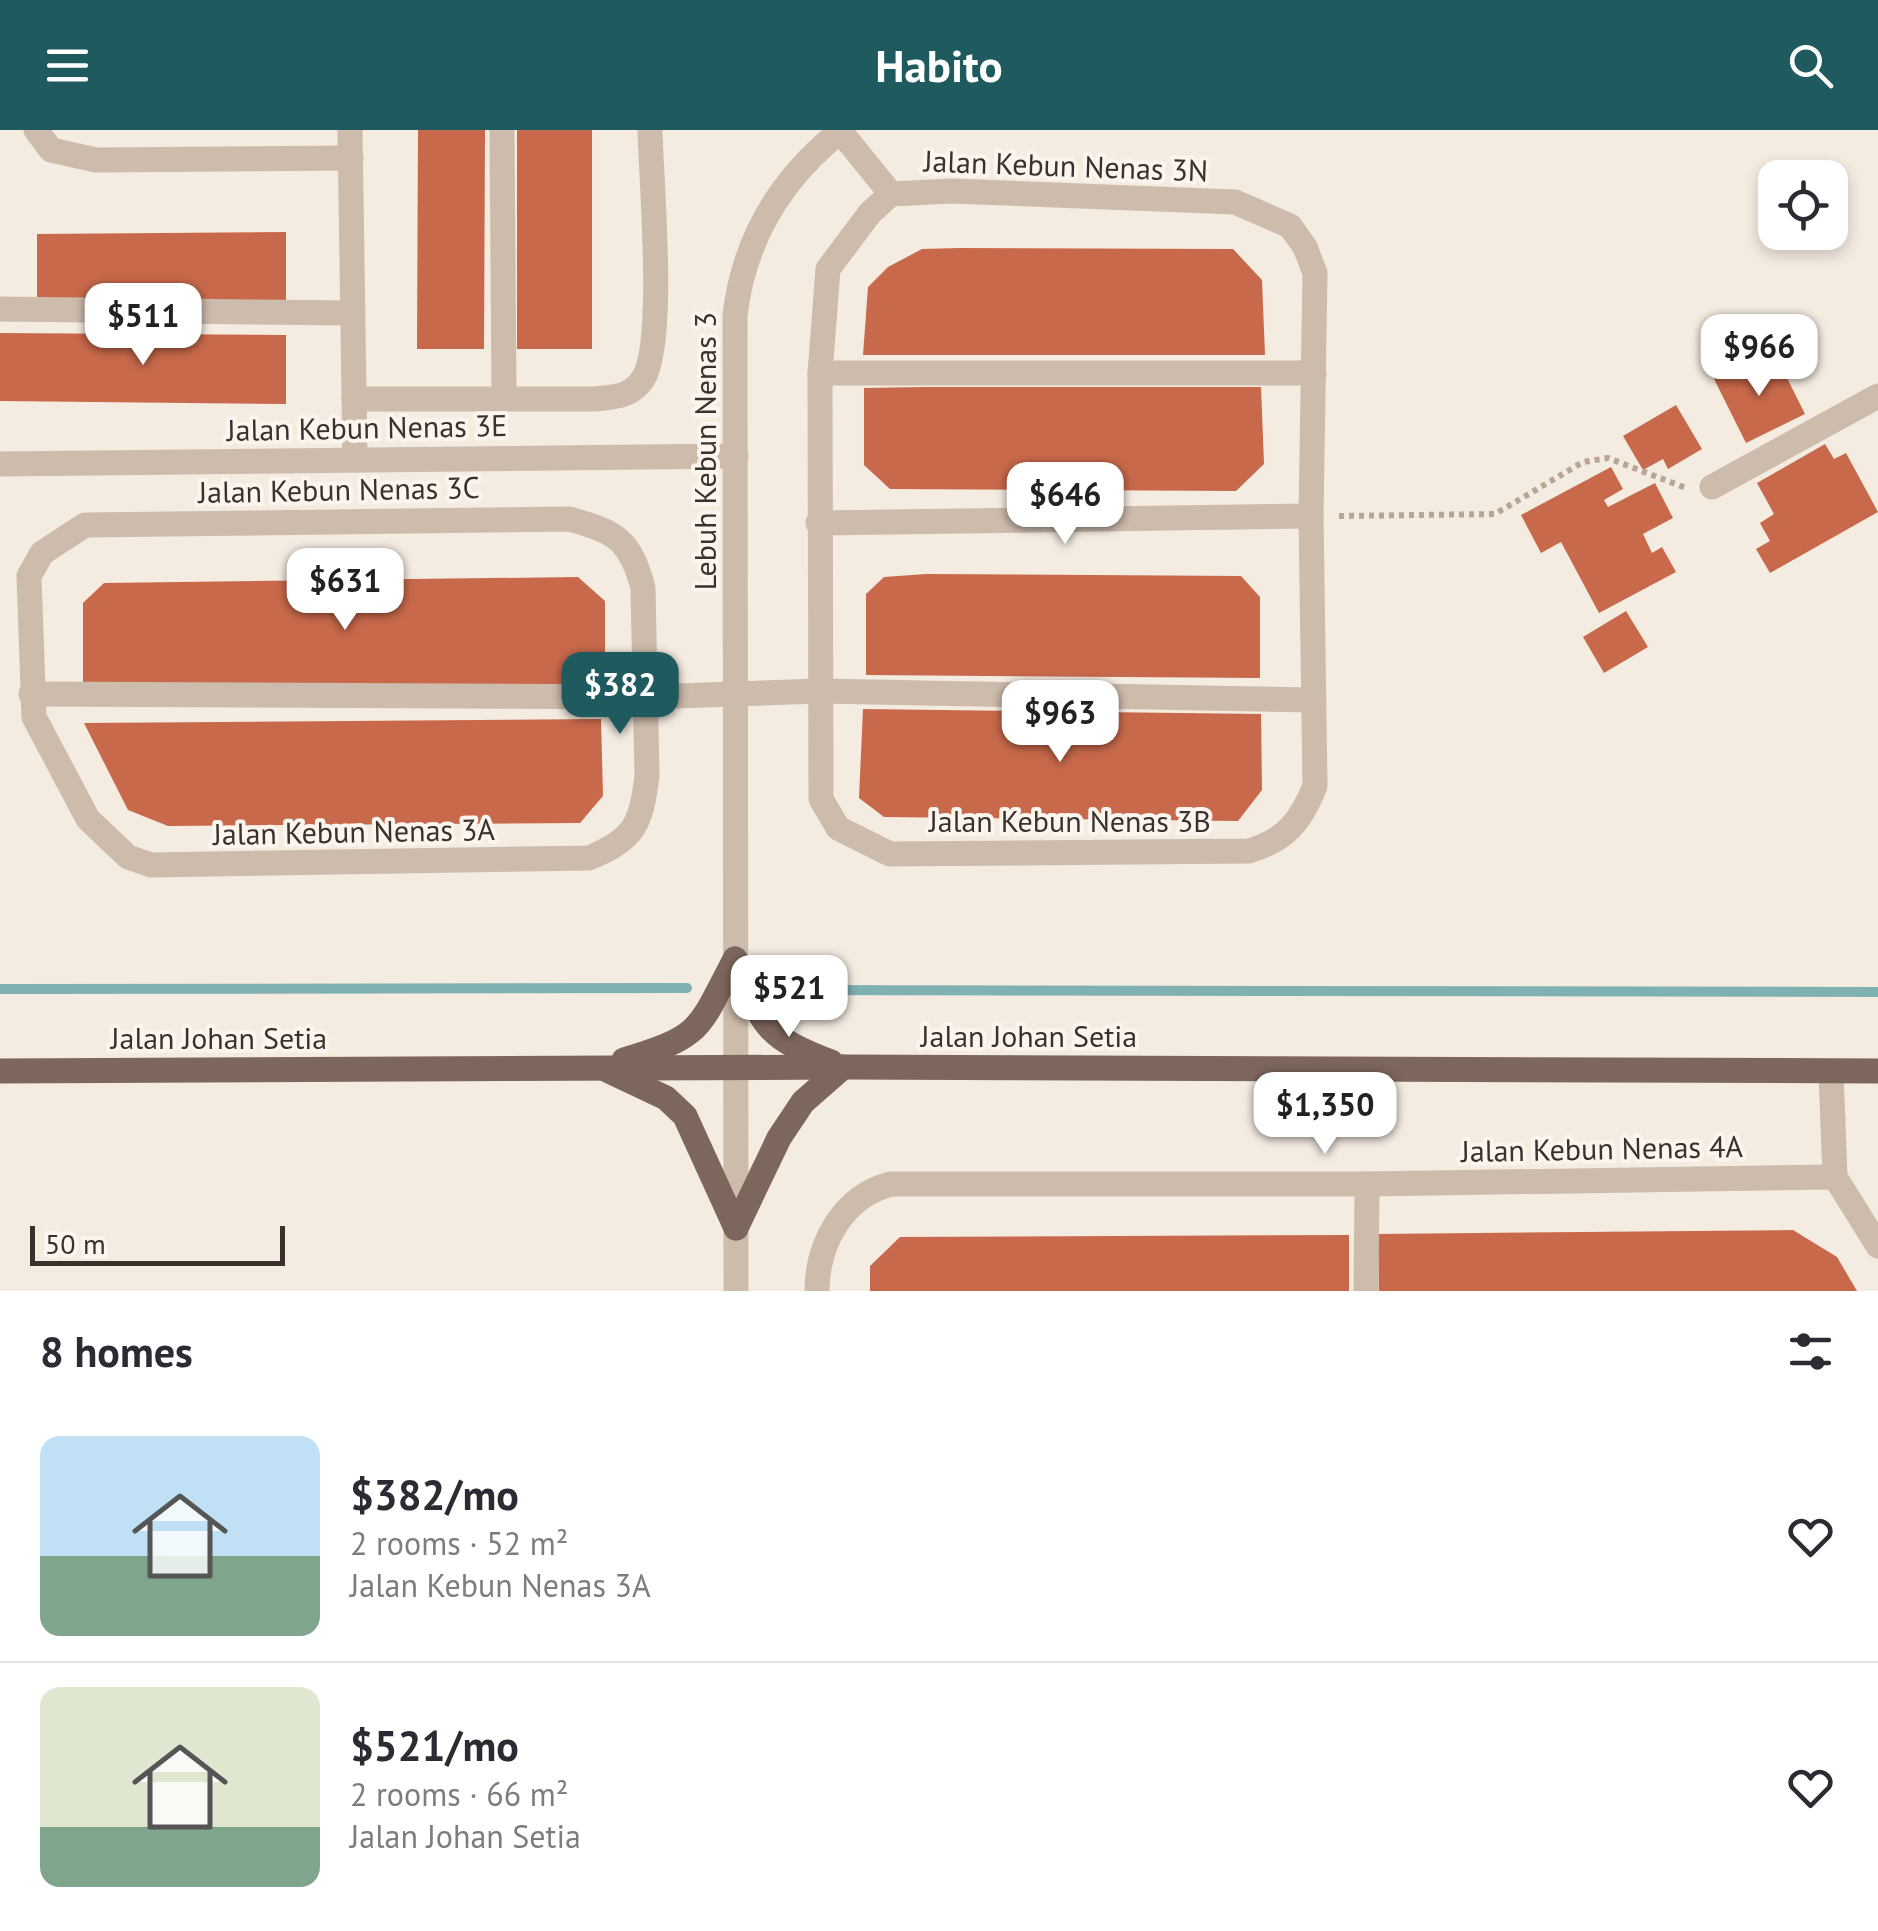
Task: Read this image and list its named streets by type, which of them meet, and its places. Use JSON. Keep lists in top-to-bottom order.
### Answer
{
  "streets": {
    "main road": ["Jalan Johan Setia"],
    "street": [
      "Jalan Kebun Nenas 3N",
      "Jalan Kebun Nenas 3E",
      "Lebuh Kebun Nenas 3",
      "Jalan Kebun Nenas 3C",
      "Jalan Kebun Nenas 3B",
      "Jalan Kebun Nenas 3A",
      "Jalan Kebun Nenas 4A"
    ]
  },
  "crossings": [
    ["Jalan Kebun Nenas 3N", "Jalan Kebun Nenas 3B"],
    ["Jalan Kebun Nenas 3E", "Lebuh Kebun Nenas 3"],
    ["Lebuh Kebun Nenas 3", "Jalan Johan Setia"],
    ["Jalan Kebun Nenas 3C", "Jalan Kebun Nenas 3A"]
  ],
  "scale_bar": "50 m",
  "page": {
    "header": "Habito",
    "price": [
      "$511",
      "$966",
      "$646",
      "$631",
      "$382",
      "$963",
      "$521",
      "$1,350"
    ],
    "scale": "50 m",
    "heading": "8 homes",
    "list": [
      {
        "name": "$382/mo",
        "note": "2 rooms · 52 m² · Jalan Kebun Nenas 3A"
      },
      {
        "name": "$521/mo",
        "note": "2 rooms · 66 m² · Jalan Johan Setia"
      }
    ]
  }
}
